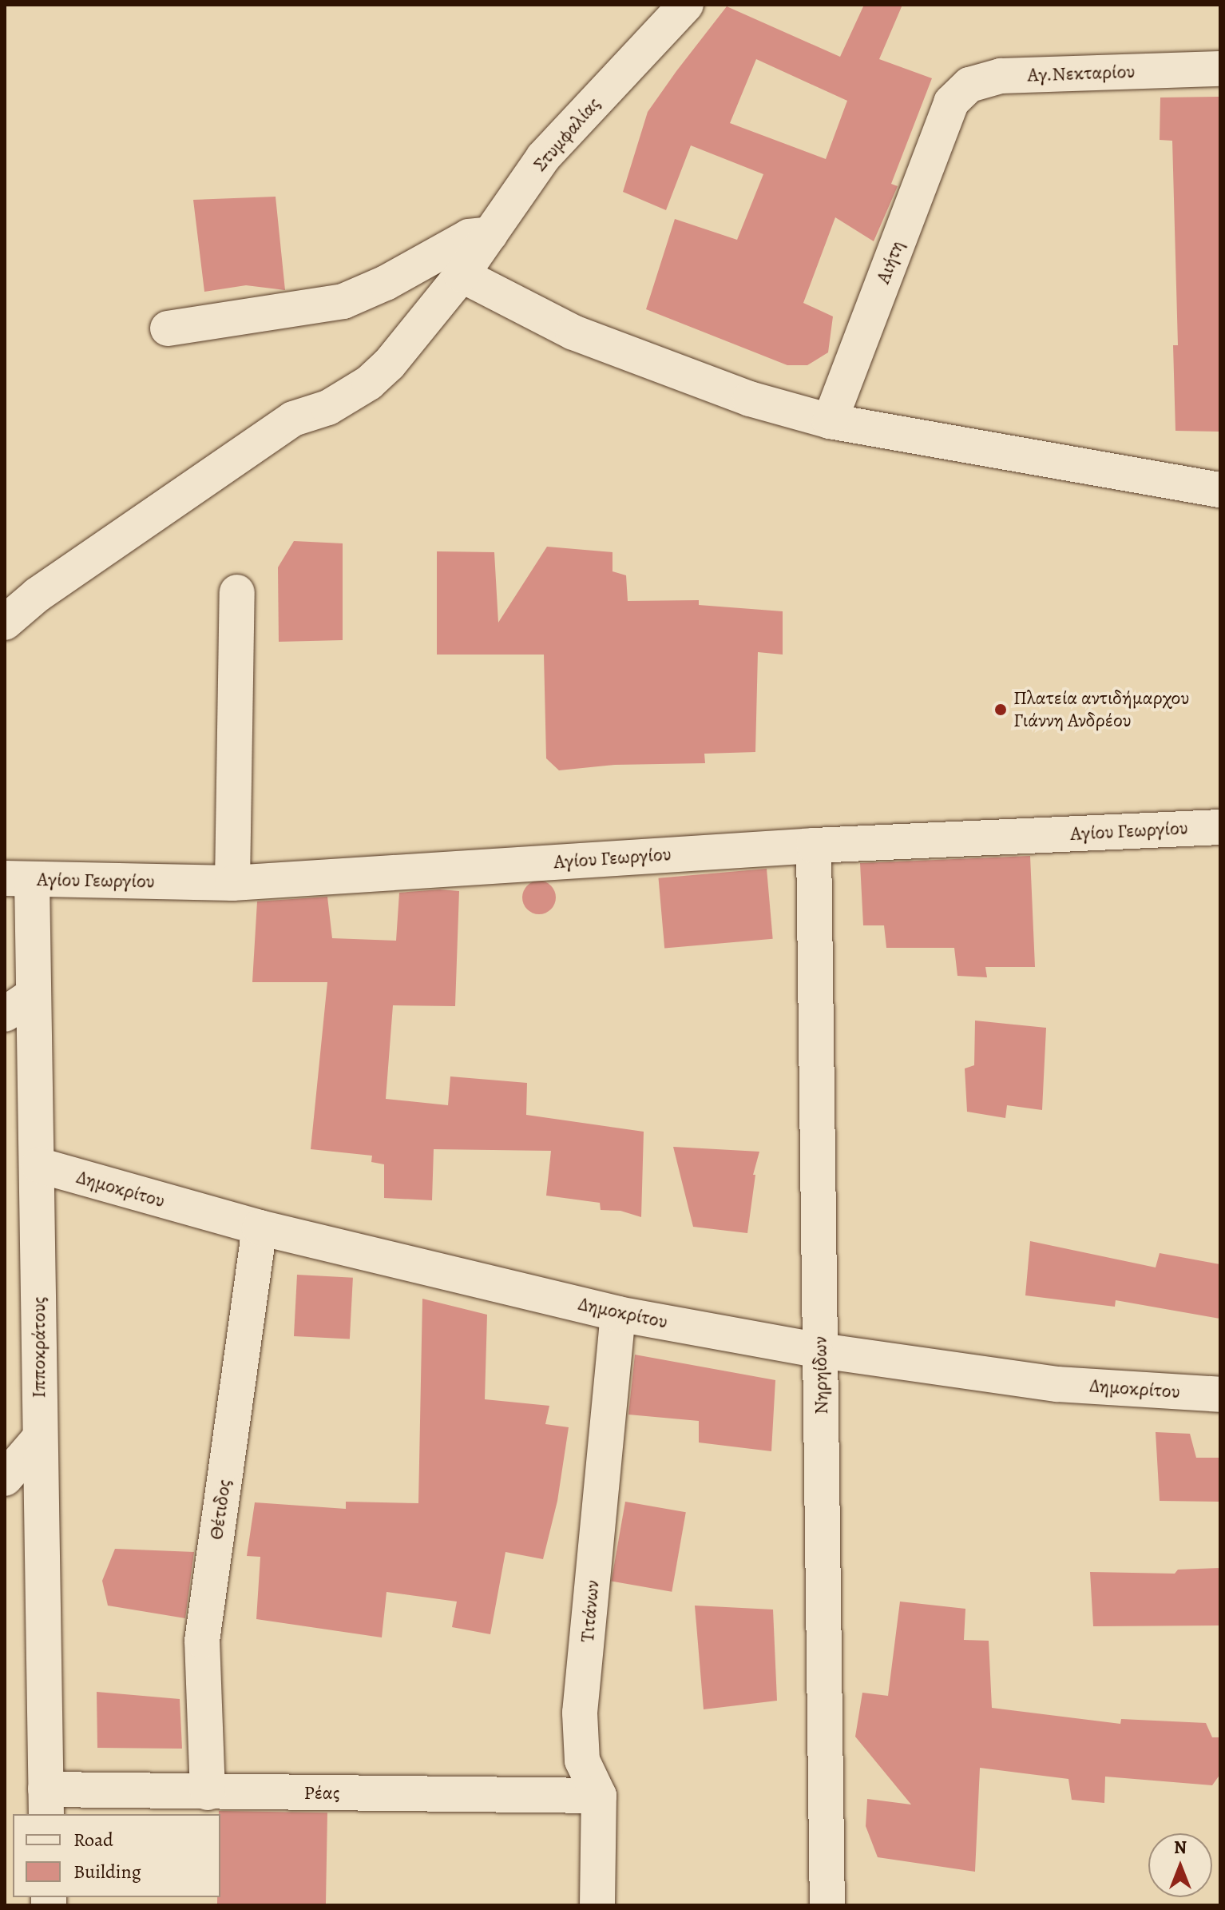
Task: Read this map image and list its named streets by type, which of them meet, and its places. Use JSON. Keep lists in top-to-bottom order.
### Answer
{
  "streets": {
    "street": [
      "Αγ.Νεκταρίου",
      "Στυμφαλίας",
      "Αιήτη",
      "Αγίου Γεωργίου",
      "Δημοκρίτου",
      "Ιπποκράτους",
      "Νηρηίδων",
      "Θέτιδος",
      "Τιτάνων",
      "Ρέας"
    ]
  },
  "crossings": [
    ["Αγ.Νεκταρίου", "Αιήτη"],
    ["Αγίου Γεωργίου", "Ιπποκράτους"],
    ["Αγίου Γεωργίου", "Νηρηίδων"],
    ["Δημοκρίτου", "Ιπποκράτους"],
    ["Δημοκρίτου", "Νηρηίδων"],
    ["Δημοκρίτου", "Θέτιδος"],
    ["Δημοκρίτου", "Τιτάνων"],
    ["Ιπποκράτους", "Ρέας"],
    ["Θέτιδος", "Ρέας"],
    ["Τιτάνων", "Ρέας"]
  ],
  "places": ["Πλατεία αντιδήμαρχου Γιάννη Ανδρέου"],
  "legend": ["Road", "Building"],
  "north": "top"
}
